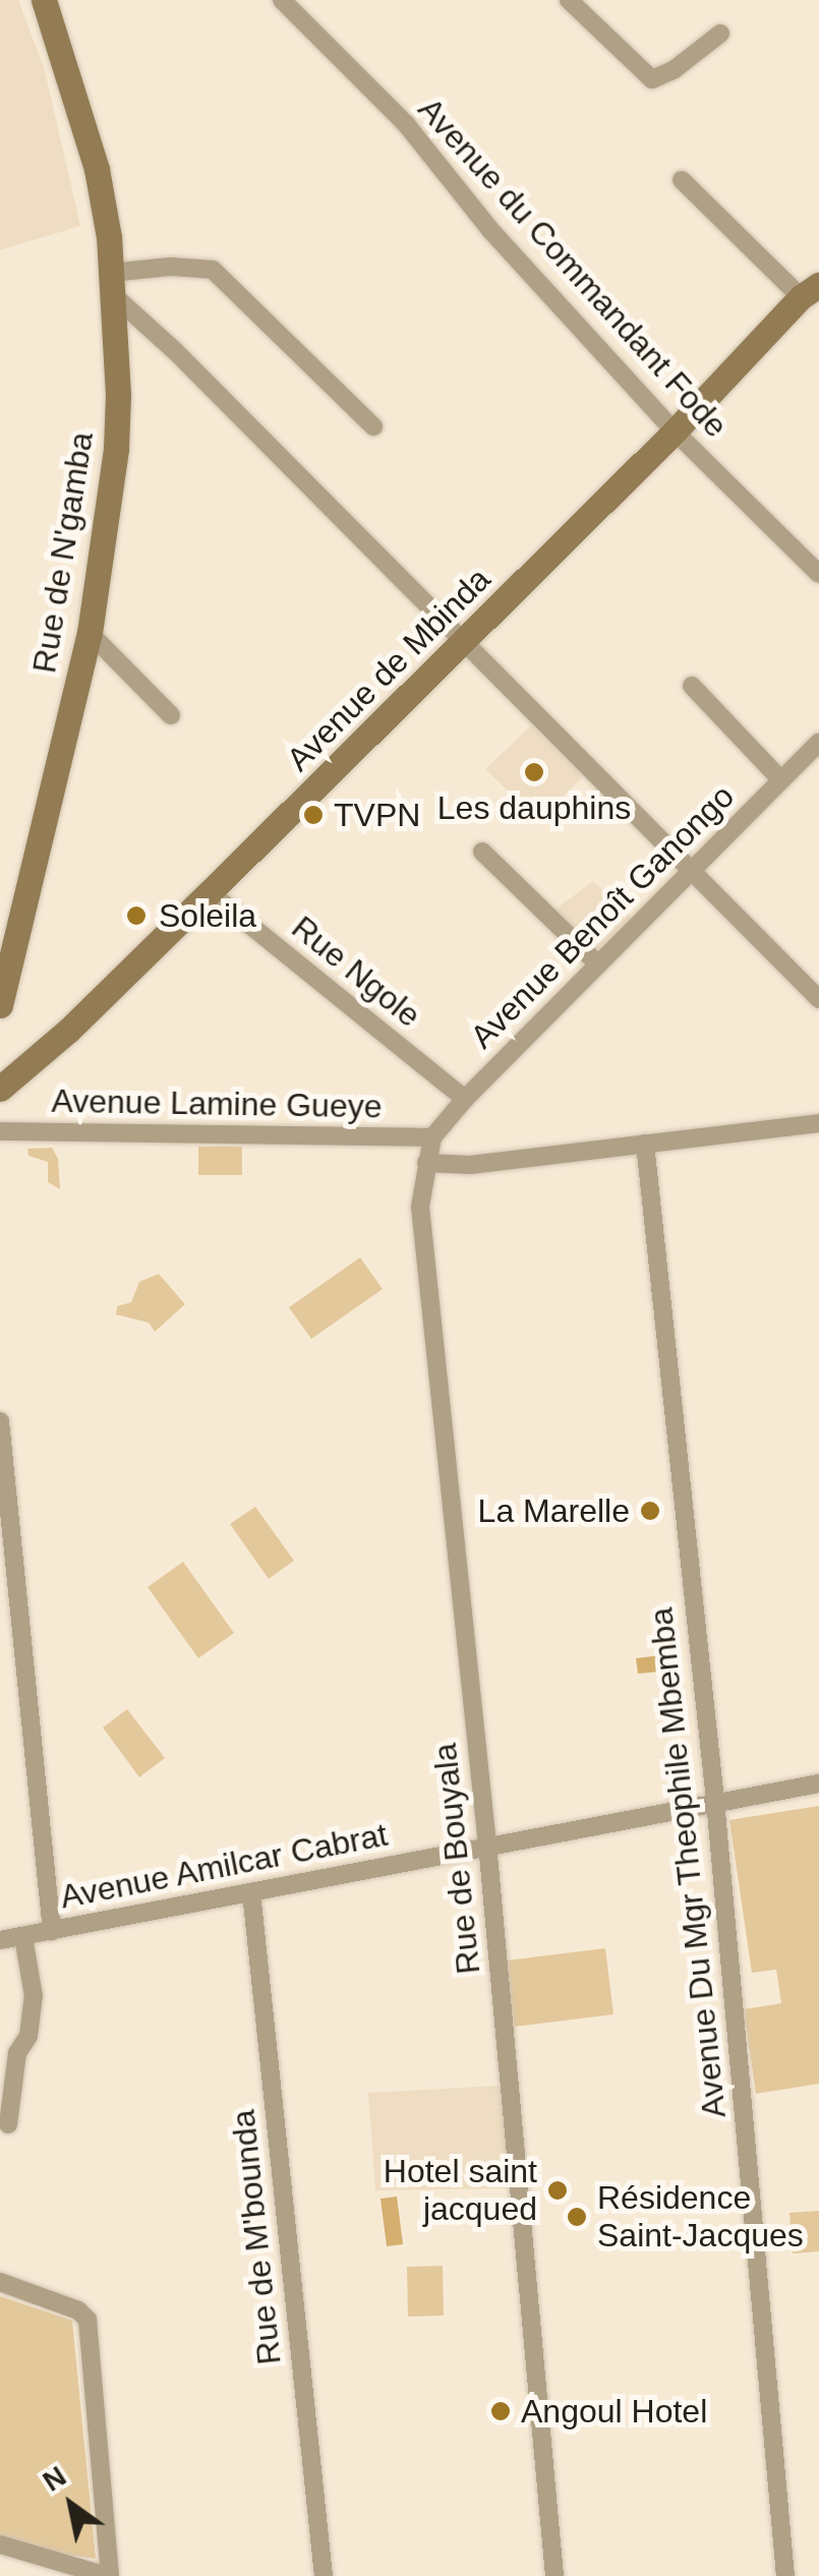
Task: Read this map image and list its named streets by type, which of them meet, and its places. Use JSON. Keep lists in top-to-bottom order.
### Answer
{
  "streets": {
    "street": [
      "Avenue du Commandant Fode",
      "Rue de N'gamba",
      "Avenue de Mbinda",
      "Avenue Benoît Ganongo",
      "Rue Ngole",
      "Avenue Lamine Gueye",
      "Rue de Bouyala",
      "Avenue Du Mgr Theophile Mbemba",
      "Avenue Amilcar Cabrat",
      "Rue de M'bounda"
    ]
  },
  "crossings": [
    ["Avenue du Commandant Fode", "Avenue de Mbinda"],
    ["Avenue de Mbinda", "Rue Ngole"],
    ["Avenue Benoît Ganongo", "Rue Ngole"],
    ["Avenue Benoît Ganongo", "Avenue Lamine Gueye"],
    ["Avenue Benoît Ganongo", "Rue de Bouyala"],
    ["Avenue Lamine Gueye", "Rue de Bouyala"],
    ["Rue de Bouyala", "Avenue Amilcar Cabrat"],
    ["Avenue Du Mgr Theophile Mbemba", "Avenue Amilcar Cabrat"],
    ["Avenue Amilcar Cabrat", "Rue de M'bounda"]
  ],
  "places": [
    "Les dauphins",
    "TVPN",
    "Soleila",
    "La Marelle",
    "Hotel saint jacqued",
    "Résidence Saint-Jacques",
    "Angoul Hotel"
  ],
  "north": "top left"
}
